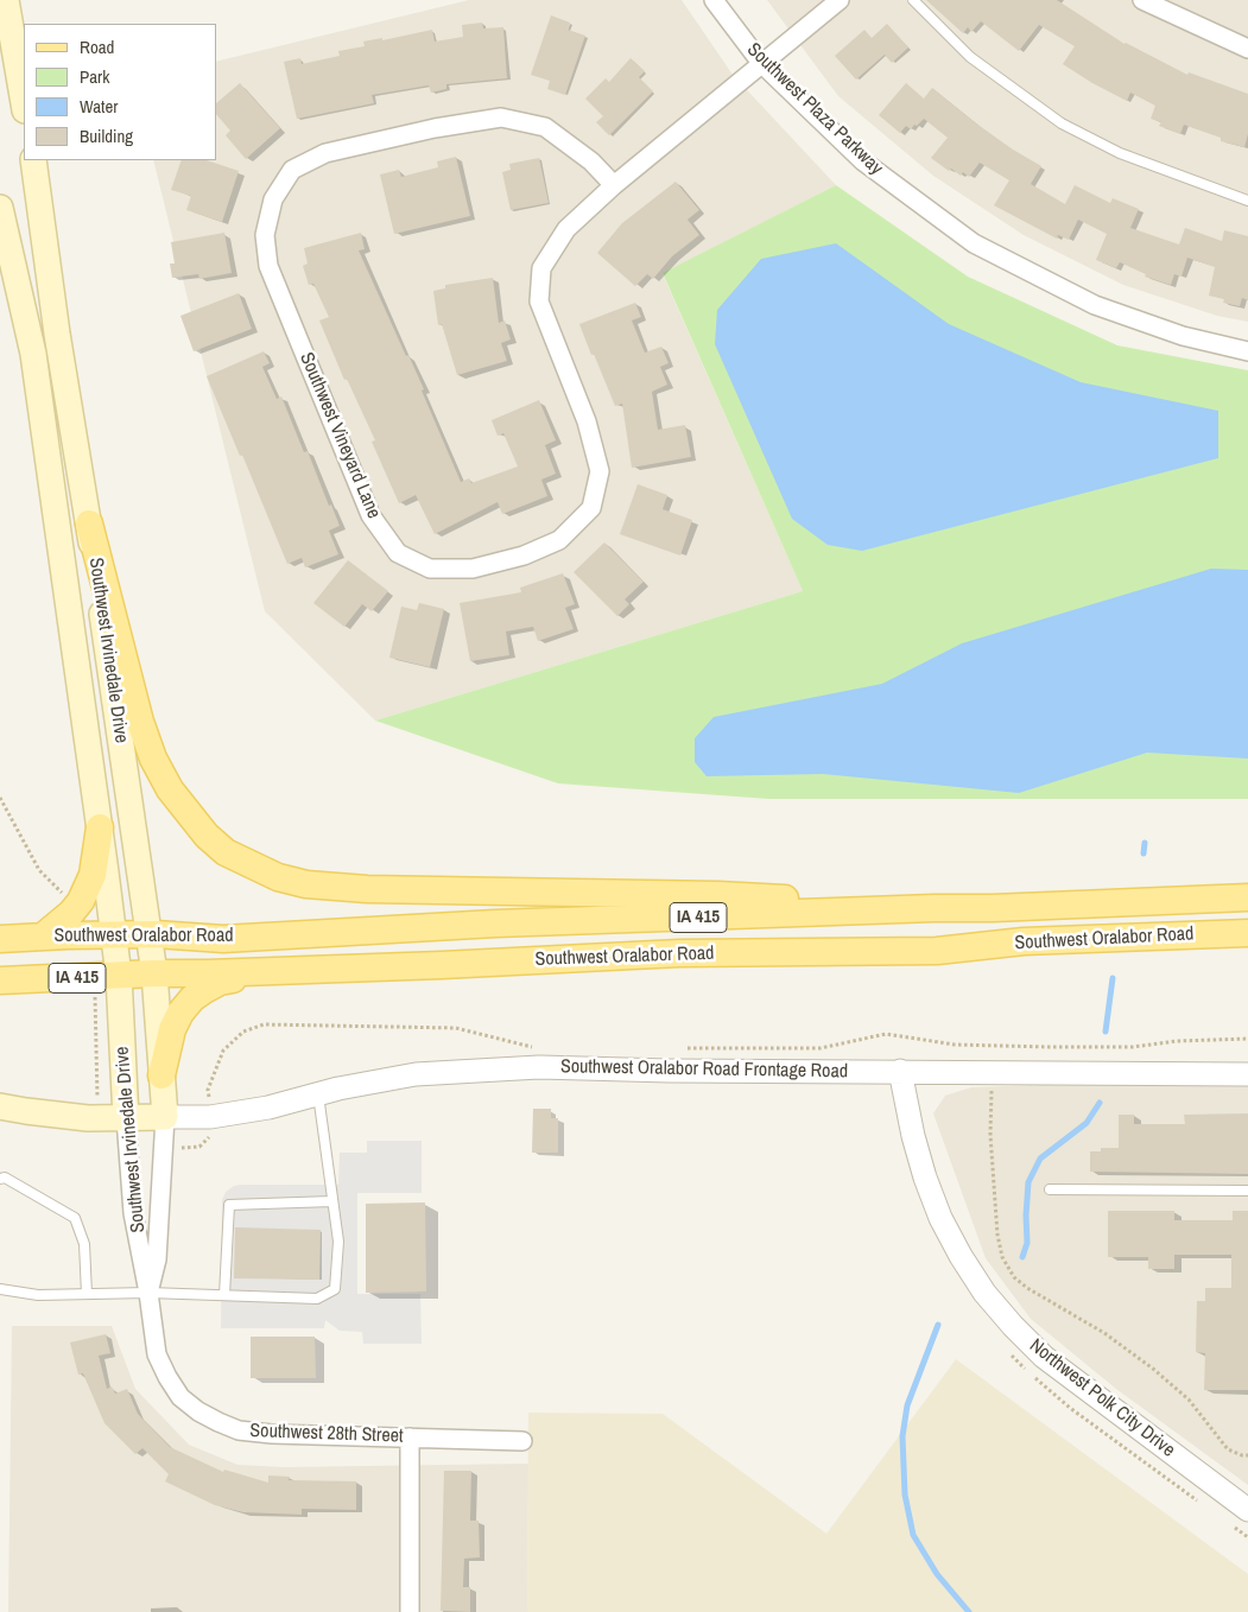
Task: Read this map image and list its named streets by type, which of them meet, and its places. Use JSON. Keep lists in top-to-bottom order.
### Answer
{
  "streets": {
    "main road": ["Southwest Irvinedale Drive", "IA 415", "Southwest Oralabor Road"],
    "street": [
      "Southwest Plaza Parkway",
      "Southwest Vineyard Lane",
      "Southwest Oralabor Road Frontage Road",
      "Northwest Polk City Drive",
      "Southwest 28th Street"
    ]
  },
  "crossings": [
    ["Southwest Plaza Parkway", "Southwest Vineyard Lane"],
    ["Southwest Irvinedale Drive", "Southwest Oralabor Road"],
    ["Southwest Irvinedale Drive", "Southwest Oralabor Road Frontage Road"],
    ["Southwest Irvinedale Drive", "Southwest 28th Street"],
    ["Southwest Oralabor Road Frontage Road", "Northwest Polk City Drive"]
  ],
  "legend": [
    "Road",
    "Park",
    "Water",
    "Building"
  ]
}
